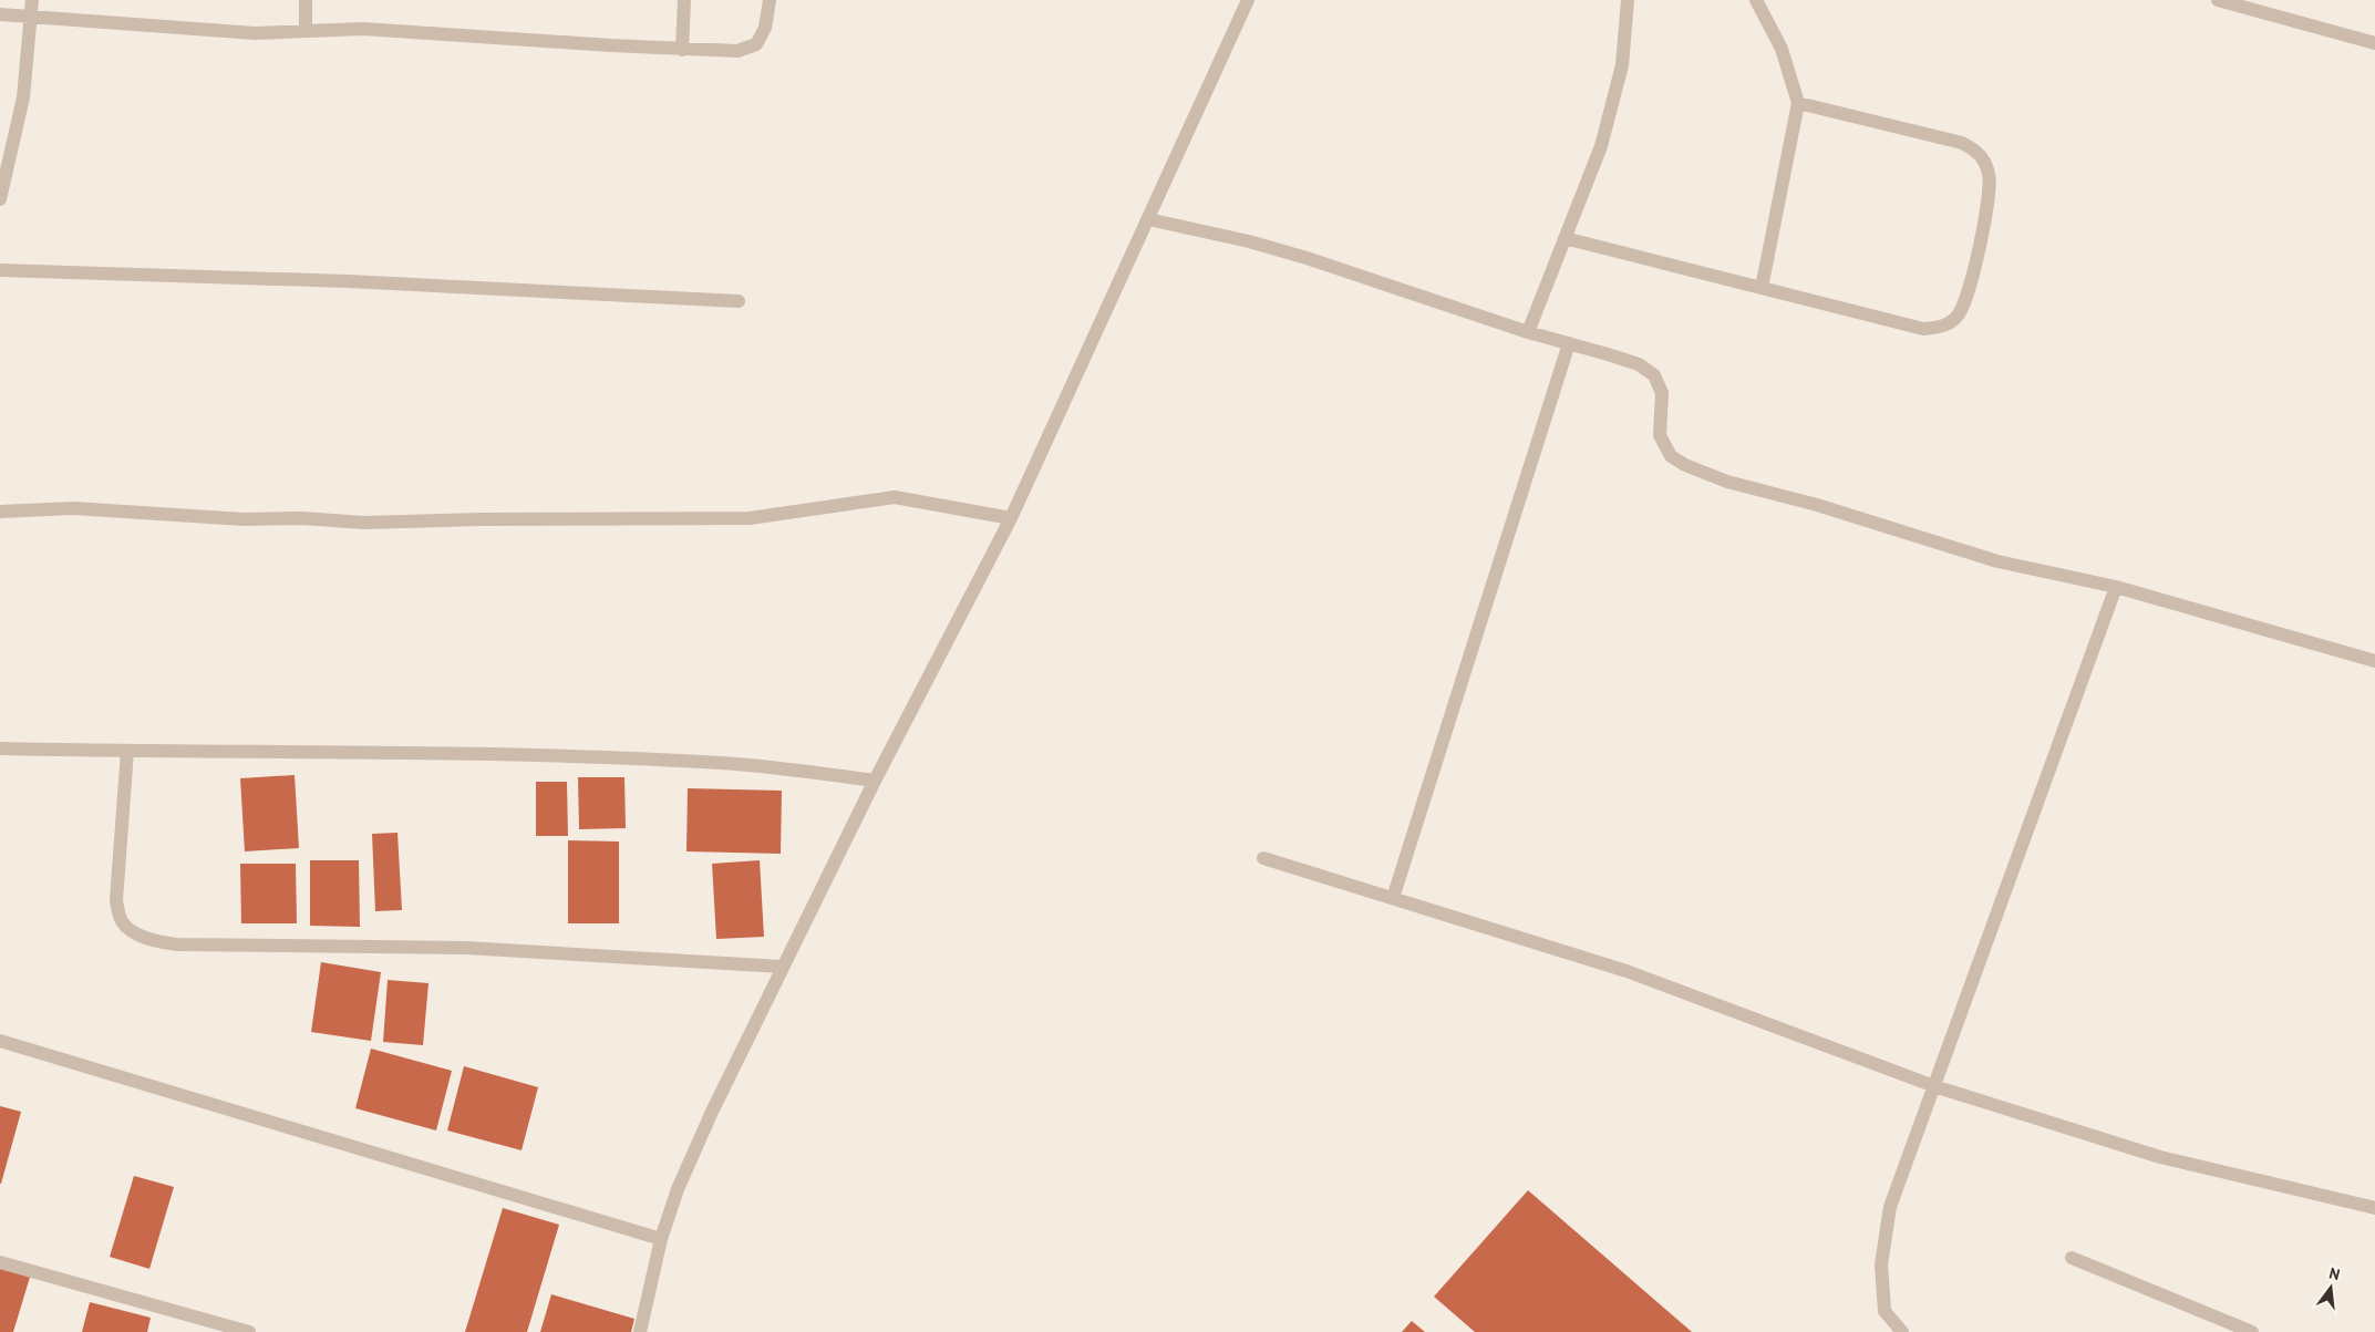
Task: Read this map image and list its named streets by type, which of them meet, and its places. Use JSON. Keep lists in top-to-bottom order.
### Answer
{
  "north": "top"
}
